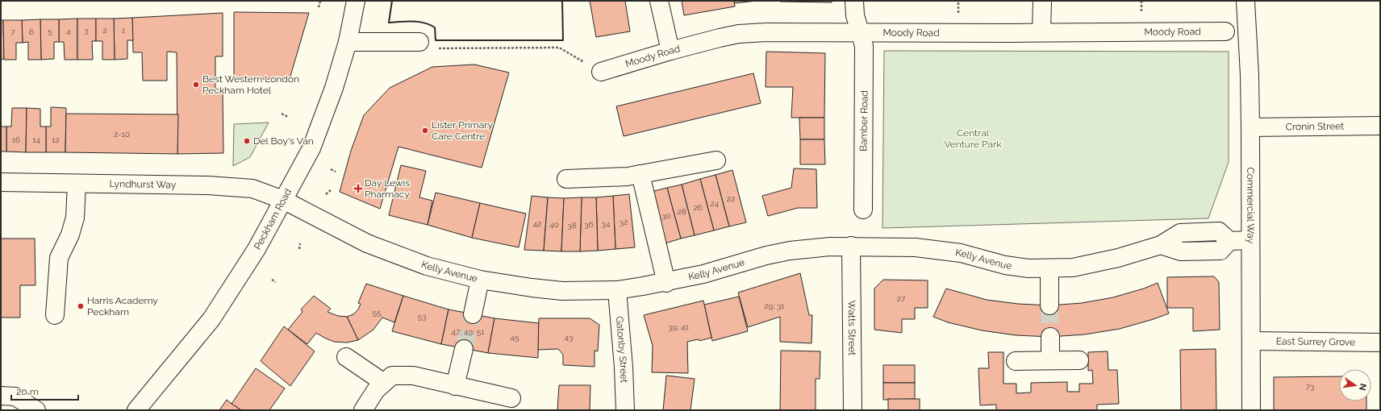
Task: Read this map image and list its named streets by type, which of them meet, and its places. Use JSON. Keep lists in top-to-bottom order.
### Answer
{
  "streets": {
    "main road": [
      "Moody Road",
      "Bamber Road",
      "Cronin Street",
      "Lyndhurst Way",
      "Commercial Way",
      "Peckham Road",
      "Kelly Avenue",
      "Watts Street",
      "East Surrey Grove",
      "Gatonby Street"
    ]
  },
  "crossings": [
    ["Moody Road", "Bamber Road"],
    ["Cronin Street", "Commercial Way"],
    ["Lyndhurst Way", "Peckham Road"],
    ["Lyndhurst Way", "Kelly Avenue"],
    ["Commercial Way", "Kelly Avenue"],
    ["Commercial Way", "East Surrey Grove"],
    ["Peckham Road", "Kelly Avenue"],
    ["Kelly Avenue", "Watts Street"],
    ["Kelly Avenue", "Gatonby Street"]
  ],
  "parks": ["Central Venture Park"],
  "places": {
    "other": [
      "Best Western London Peckham Hotel",
      "Lister Primary Care Centre",
      "Del Boy's Van",
      "Harris Academy Peckham"
    ],
    "health": ["Day Lewis Pharmacy"]
  },
  "house_numbers": [
    "3",
    "2",
    "1",
    "5",
    "4",
    "7",
    "6",
    "2-10",
    "16",
    "14",
    "12",
    "22",
    "24",
    "26",
    "28",
    "30",
    "32",
    "42",
    "34",
    "40",
    "36",
    "38",
    "27",
    "29; 31",
    "55",
    "53",
    "39; 41",
    "47; 49; 51",
    "45",
    "43",
    "73"
  ],
  "scale_bar": "20 m",
  "north": "right"
}
